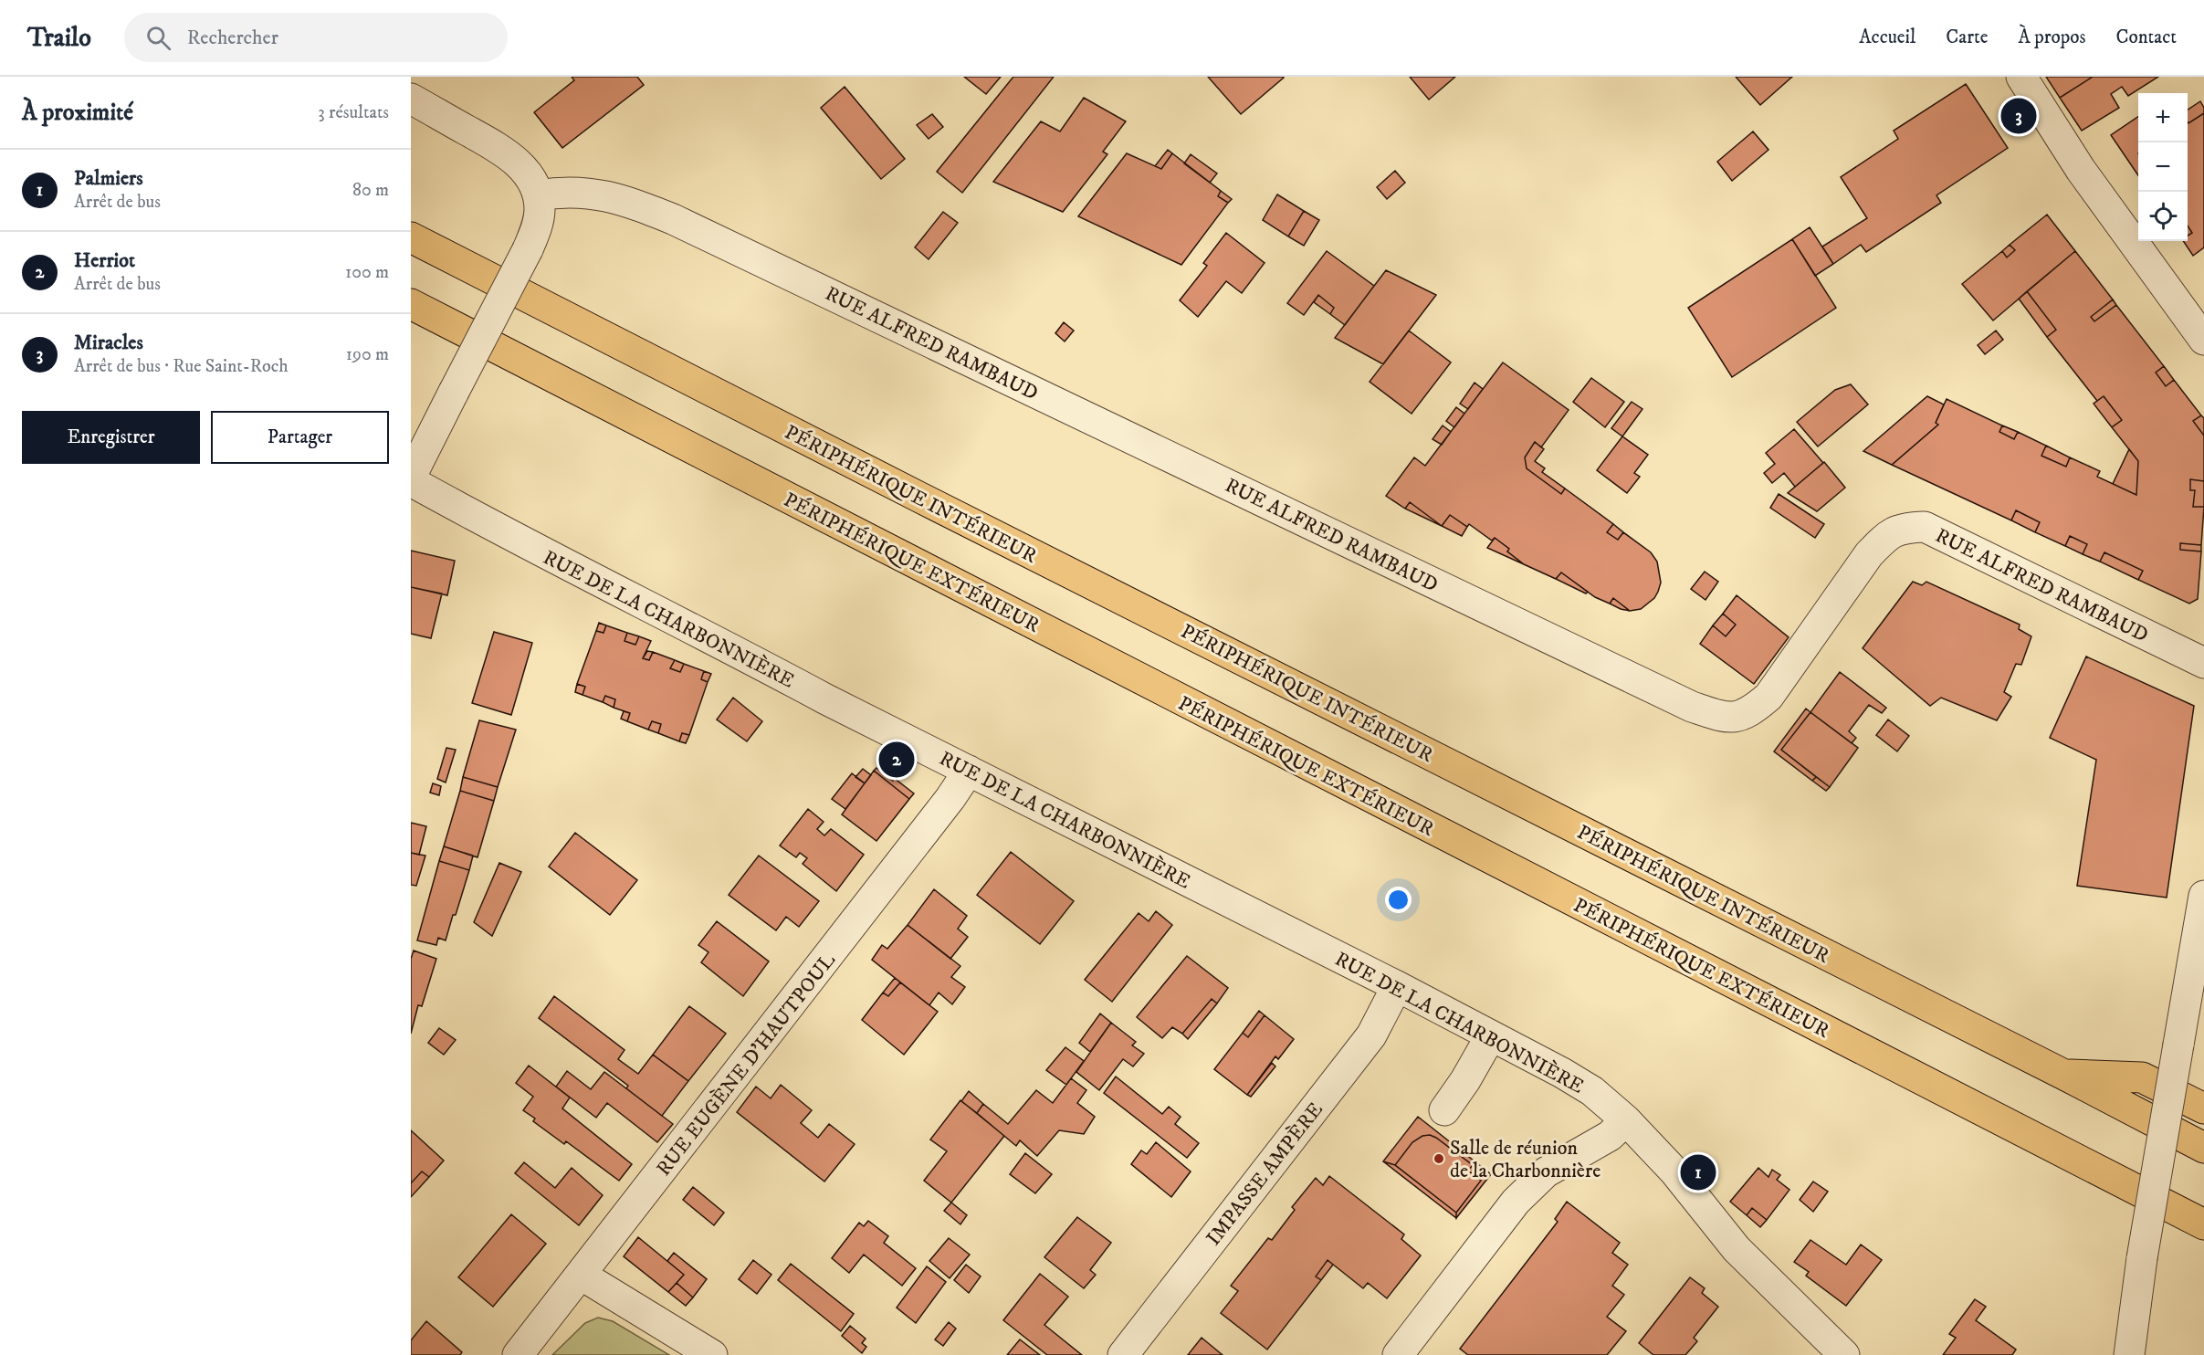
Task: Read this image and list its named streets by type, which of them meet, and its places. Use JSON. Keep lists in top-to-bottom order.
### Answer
{
  "streets": {
    "highway": ["PÉRIPHÉRIQUE INTÉRIEUR", "PÉRIPHÉRIQUE EXTÉRIEUR"],
    "street": [
      "RUE ALFRED RAMBAUD",
      "RUE DE LA CHARBONNIÈRE",
      "RUE EUGÈNE D'HAUTPOUL",
      "IMPASSE AMPÈRE"
    ]
  },
  "crossings": [
    ["RUE DE LA CHARBONNIÈRE", "RUE EUGÈNE D'HAUTPOUL"],
    ["RUE DE LA CHARBONNIÈRE", "IMPASSE AMPÈRE"]
  ],
  "places": ["Salle de réunion de la Charbonnière"],
  "page": {
    "header": "Trailo",
    "search": "Rechercher",
    "nav": [
      "Accueil",
      "Carte",
      "À propos",
      "Contact"
    ],
    "heading": ["À proximité", "3 résultats"],
    "map_buttons": ["+", "−"],
    "pins": ["3", "2", "1"],
    "list": [
      {
        "mark": "1",
        "name": "Palmiers",
        "note": "Arrêt de bus",
        "value": "80 m"
      },
      {
        "mark": "2",
        "name": "Herriot",
        "note": "Arrêt de bus",
        "value": "100 m"
      },
      {
        "mark": "3",
        "name": "Miracles",
        "note": "Arrêt de bus · Rue Saint-Roch",
        "value": "190 m"
      }
    ],
    "buttons": ["Enregistrer", "Partager"]
  }
}
